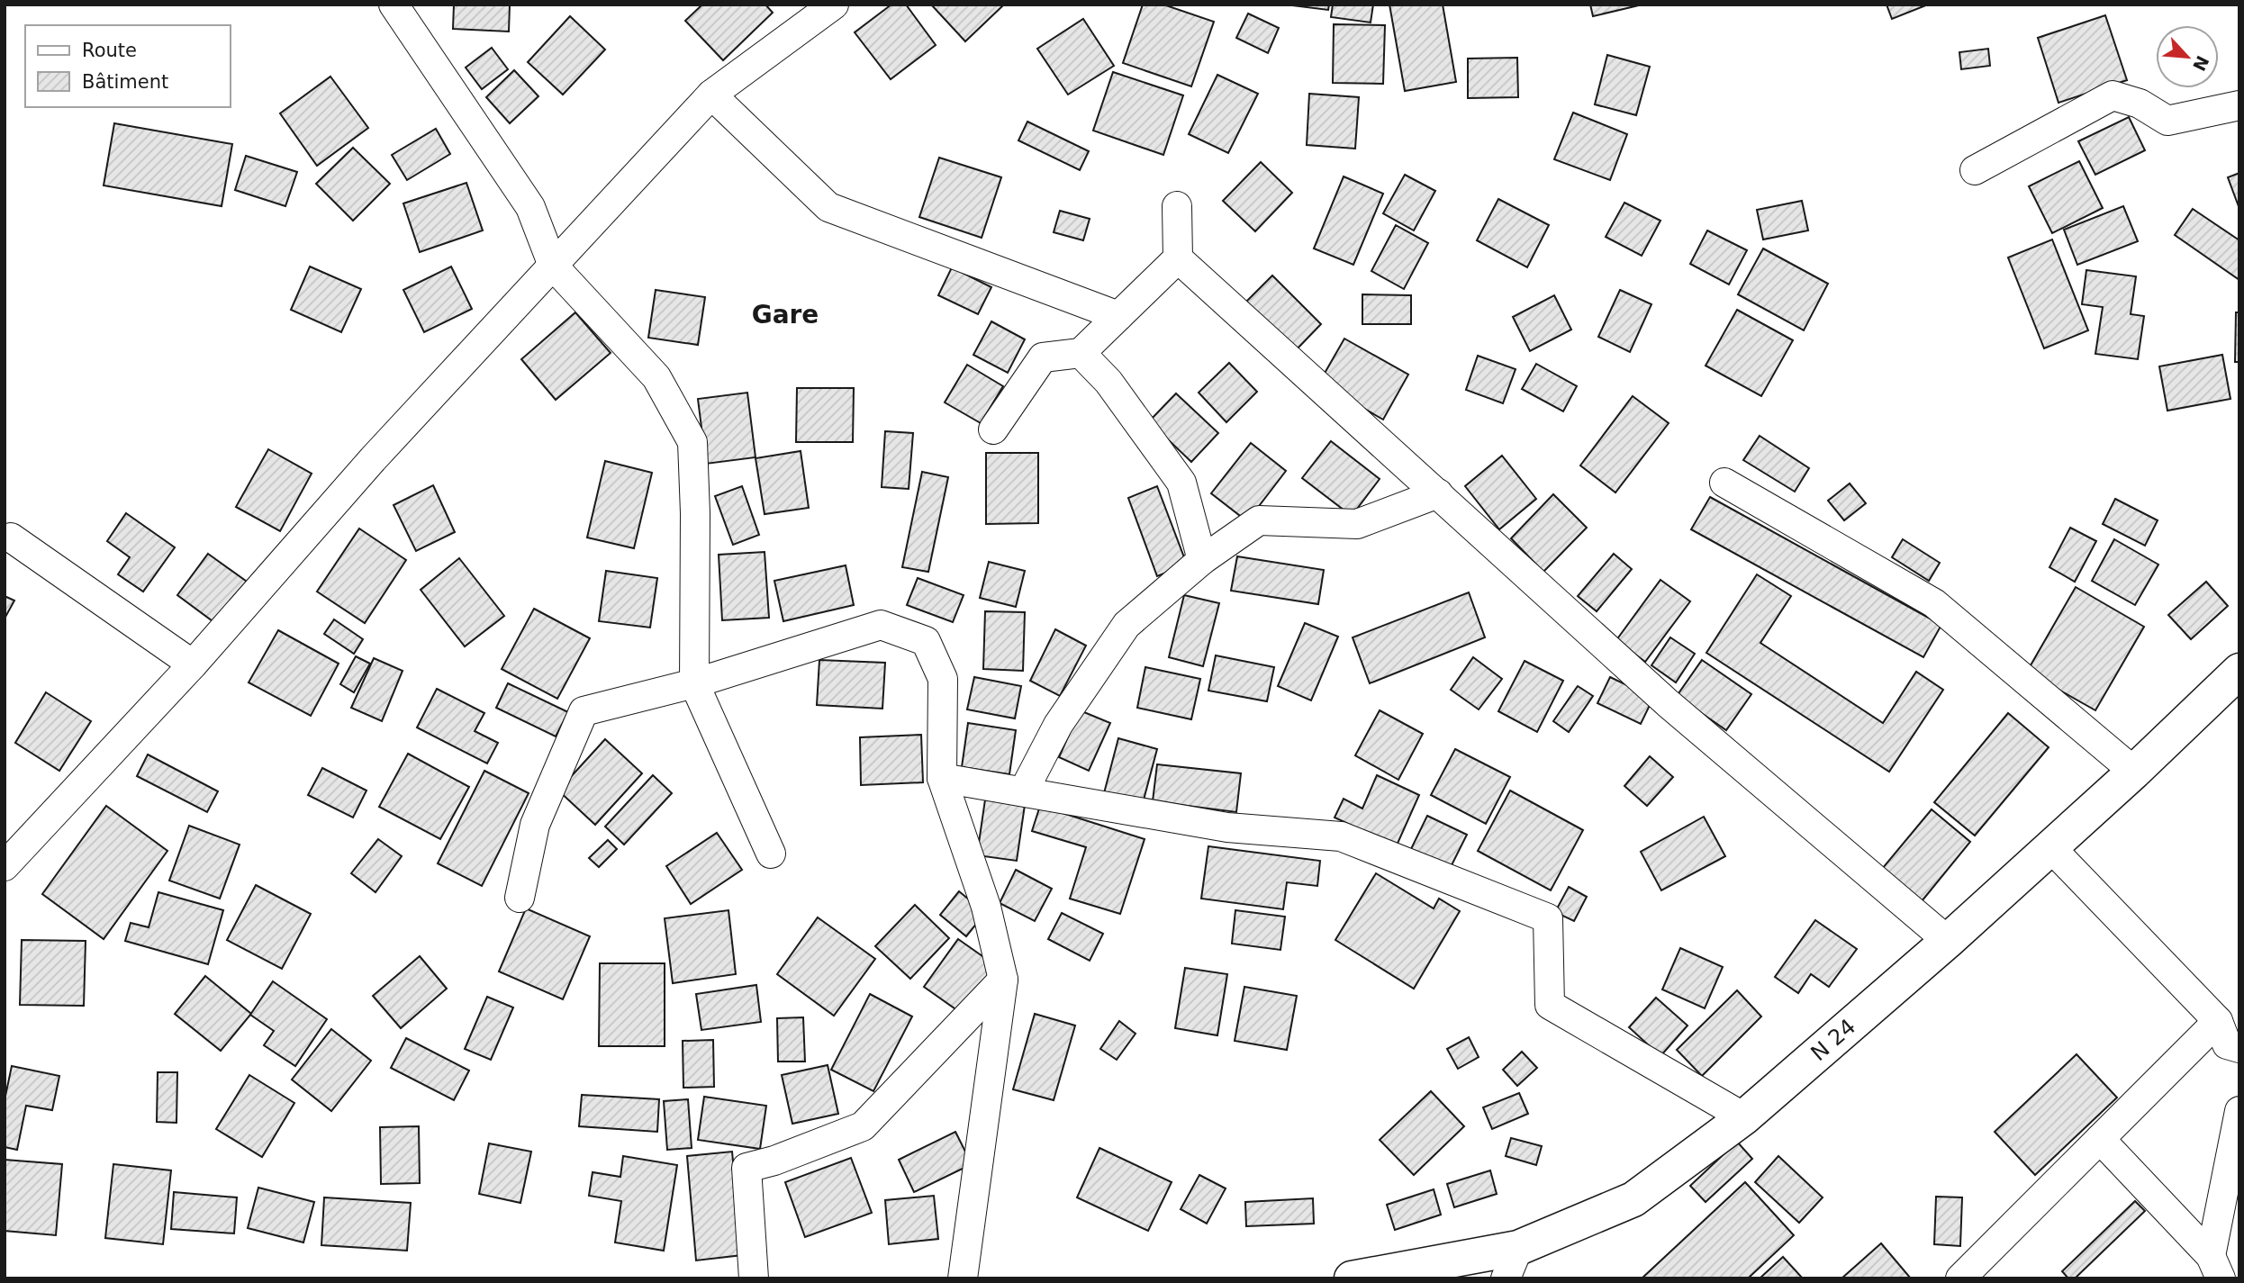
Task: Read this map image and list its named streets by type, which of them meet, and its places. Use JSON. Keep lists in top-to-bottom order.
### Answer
{
  "streets": {
    "main road": ["N 24"]
  },
  "districts": ["Gare"],
  "legend": ["Route", "Bâtiment"],
  "north": "bottom right"
}
